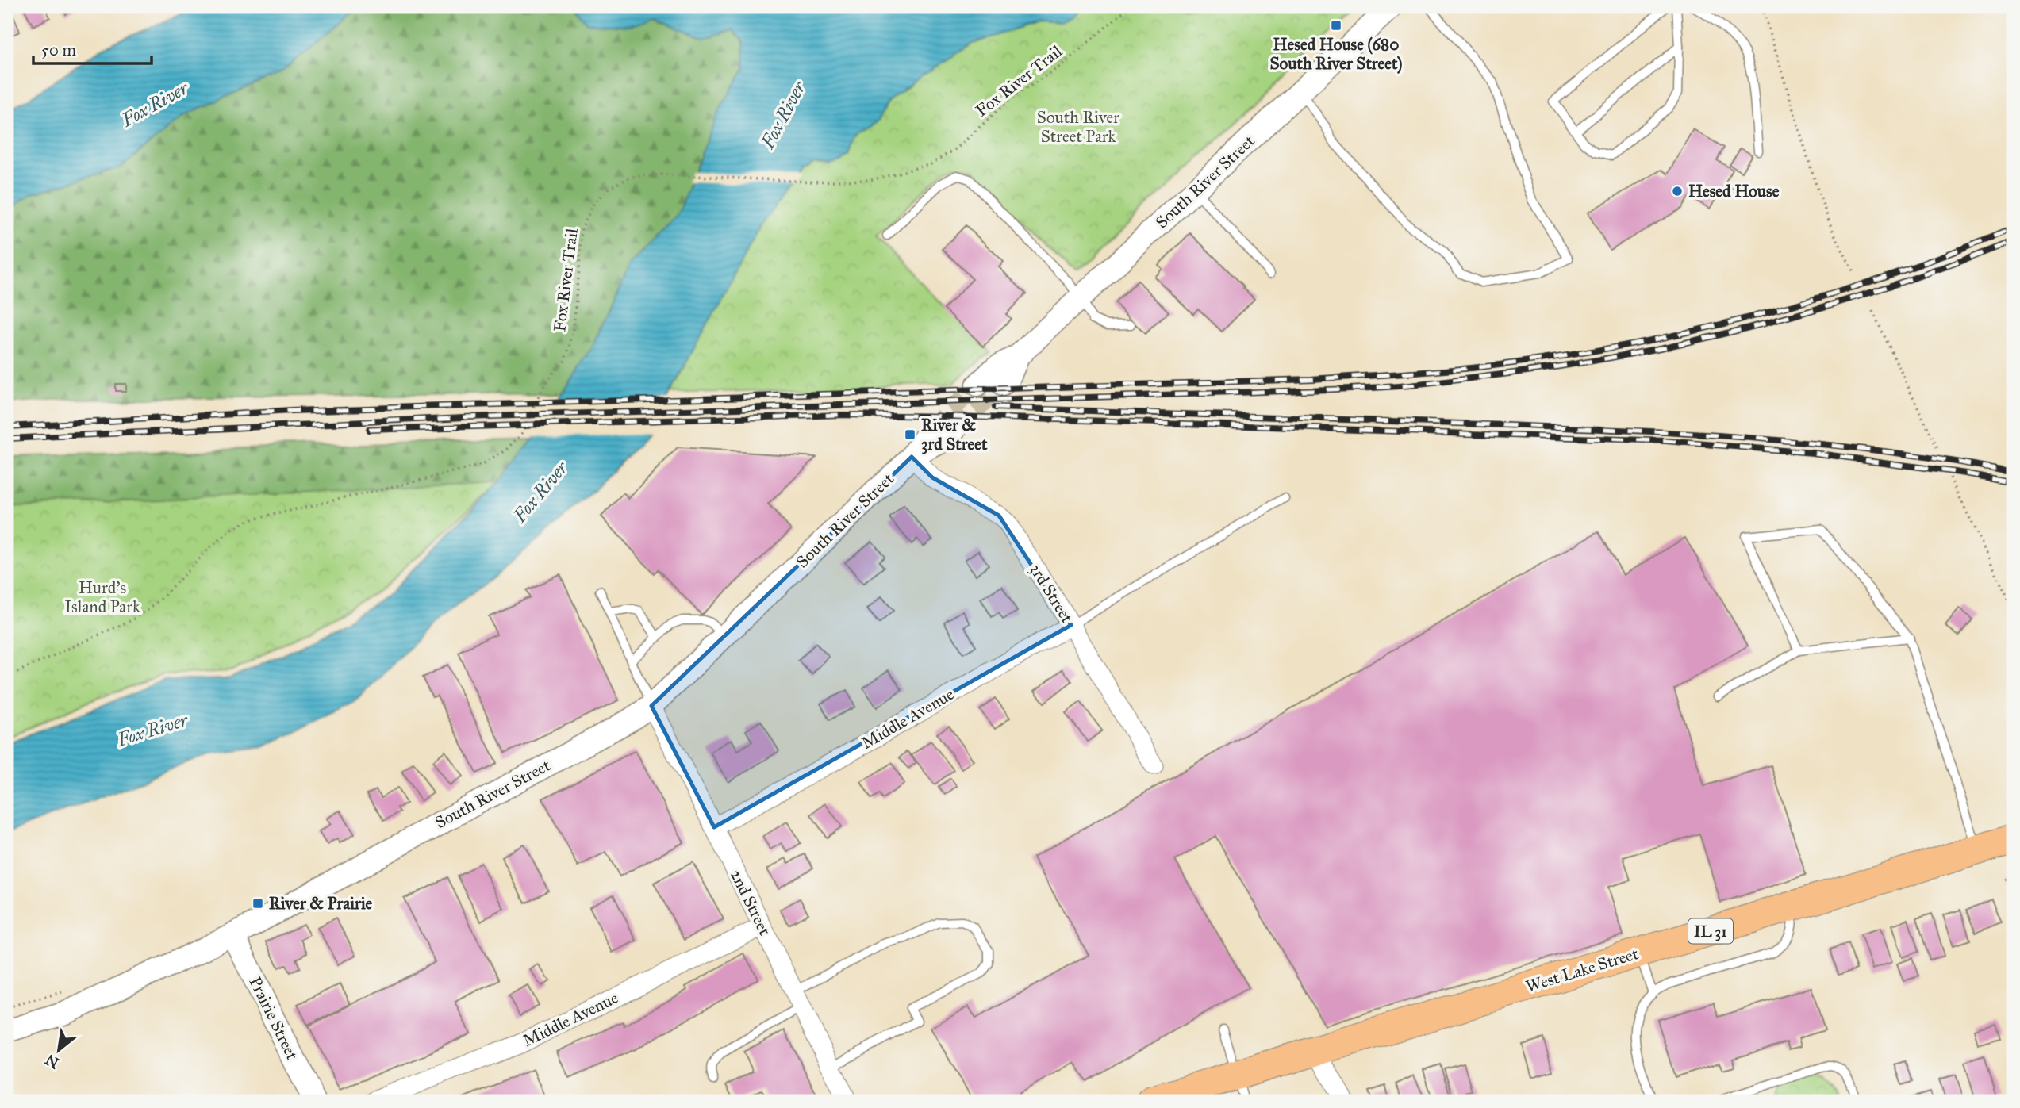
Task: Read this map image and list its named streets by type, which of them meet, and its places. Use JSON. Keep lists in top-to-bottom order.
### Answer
{
  "streets": {
    "main road": ["IL 31", "West Lake Street"],
    "street": [
      "South River Street",
      "3rd Street",
      "Middle Avenue",
      "2nd Street",
      "Prairie Street"
    ],
    "path": ["Fox River Trail"]
  },
  "crossings": [
    ["South River Street", "3rd Street"],
    ["South River Street", "2nd Street"],
    ["South River Street", "Prairie Street"],
    ["3rd Street", "Middle Avenue"],
    ["Middle Avenue", "2nd Street"]
  ],
  "water": ["Fox River"],
  "parks": ["South River Street Park", "Hurd's Island Park"],
  "places": {
    "transit": ["Hesed House (680 South River Street)", "River & 3rd Street", "River & Prairie"],
    "other": ["Hesed House"]
  },
  "scale_bar": "50 m",
  "north": "bottom left"
}
